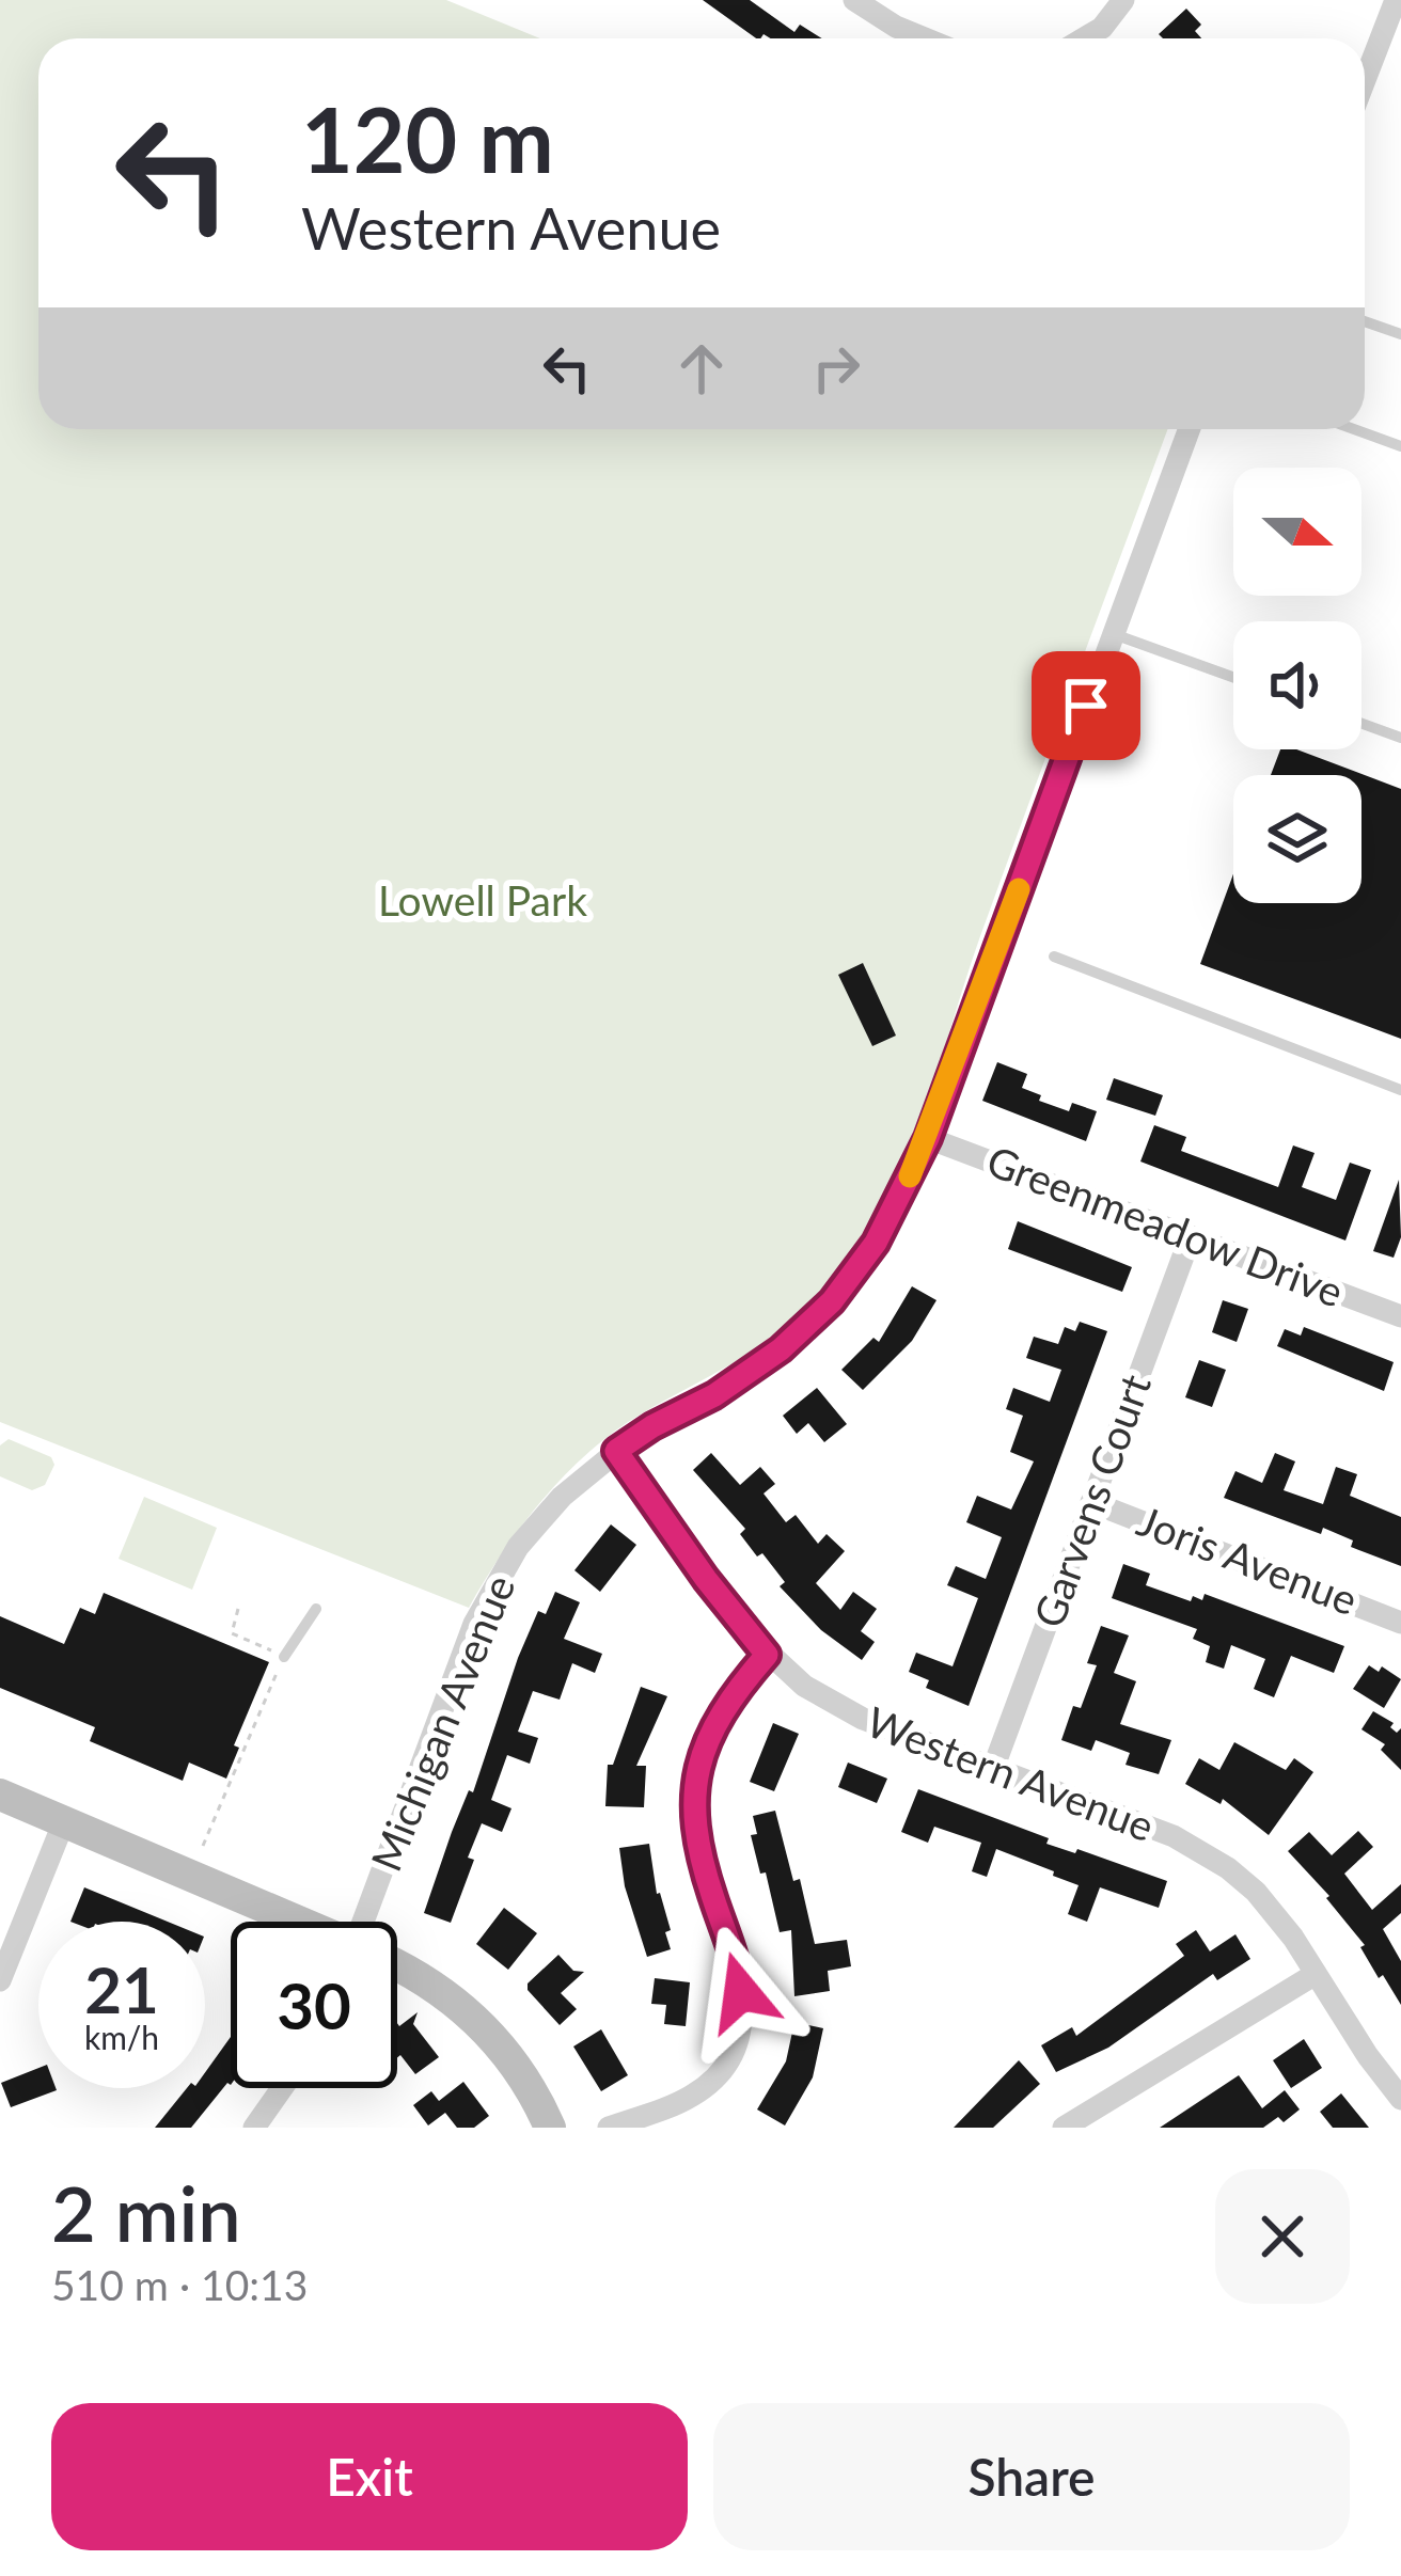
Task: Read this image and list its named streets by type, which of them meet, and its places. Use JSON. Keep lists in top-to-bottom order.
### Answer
{
  "streets": {
    "street": [
      "Greenmeadow Drive",
      "Garvens Court",
      "Joris Avenue",
      "Michigan Avenue",
      "Western Avenue"
    ]
  },
  "crossings": [
    ["Greenmeadow Drive", "Garvens Court"],
    ["Greenmeadow Drive", "Michigan Avenue"],
    ["Garvens Court", "Joris Avenue"],
    ["Garvens Court", "Western Avenue"],
    ["Michigan Avenue", "Western Avenue"]
  ],
  "parks": ["Lowell Park"],
  "north": "right",
  "page": {
    "turn": ["120 m", "Western Avenue"],
    "speed": "21 km/h",
    "limit": "30",
    "heading": ["2 min", "510 m · 10:13"],
    "buttons": ["Exit", "Share"]
  }
}
